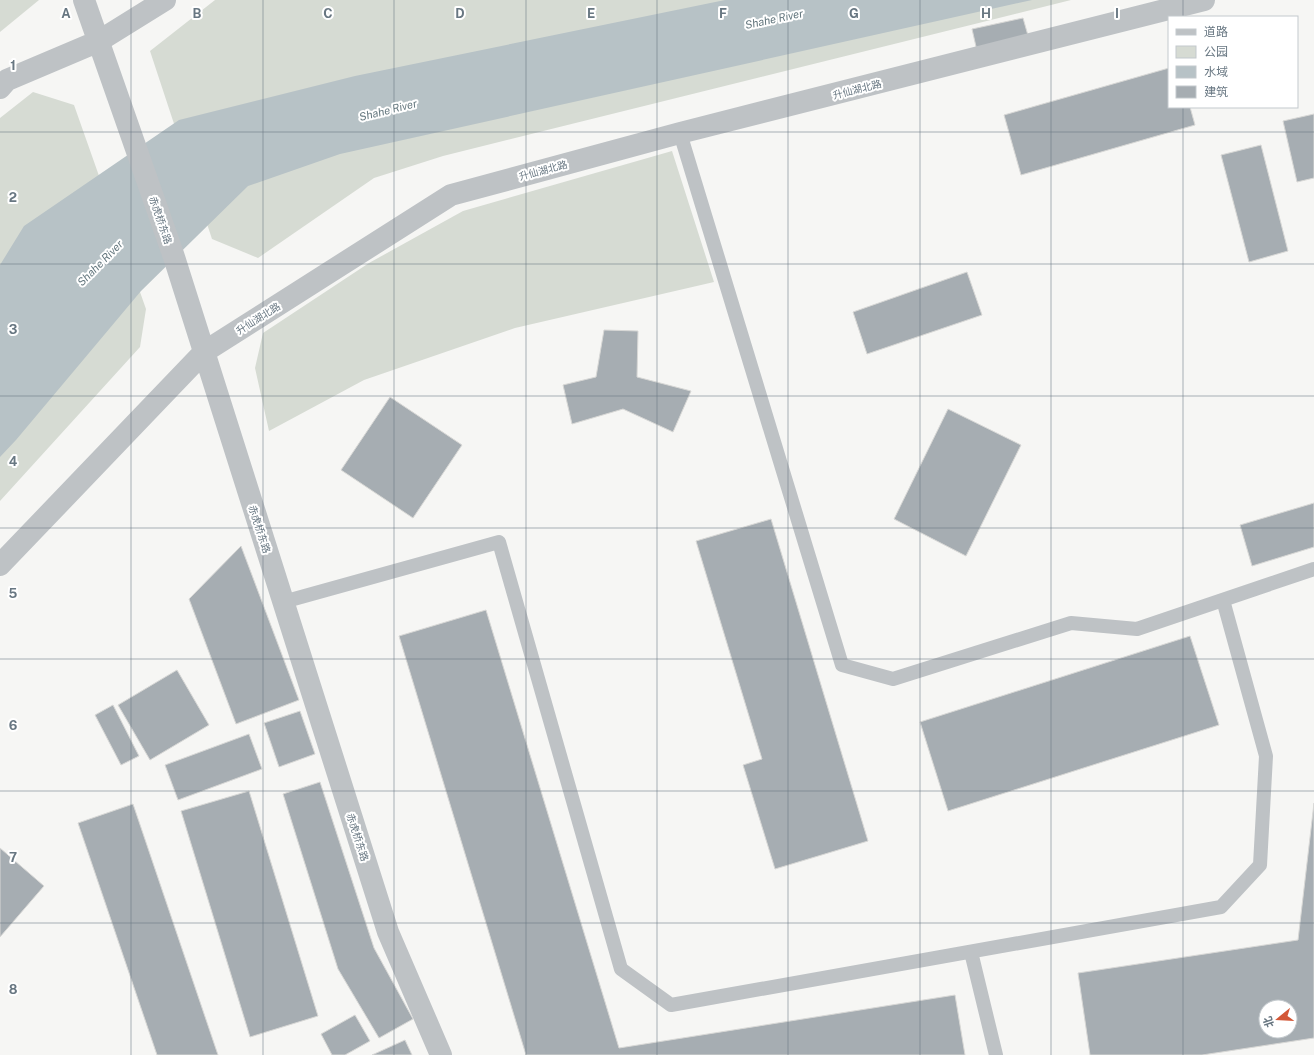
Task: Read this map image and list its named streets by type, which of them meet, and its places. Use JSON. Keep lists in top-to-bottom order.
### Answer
{
  "streets": {
    "street": ["升仙湖北路", "赤虎桥东路"]
  },
  "crossings": [
    ["升仙湖北路", "赤虎桥东路"]
  ],
  "water": ["Shahe River"],
  "legend": [
    "道路",
    "公园",
    "水域",
    "建筑"
  ],
  "north": "left",
  "grid": {
    "columns": [
      "A",
      "B",
      "C",
      "D",
      "E",
      "F",
      "G",
      "H",
      "I"
    ],
    "rows": [
      "1",
      "2",
      "3",
      "4",
      "5",
      "6",
      "7",
      "8"
    ]
  }
}
